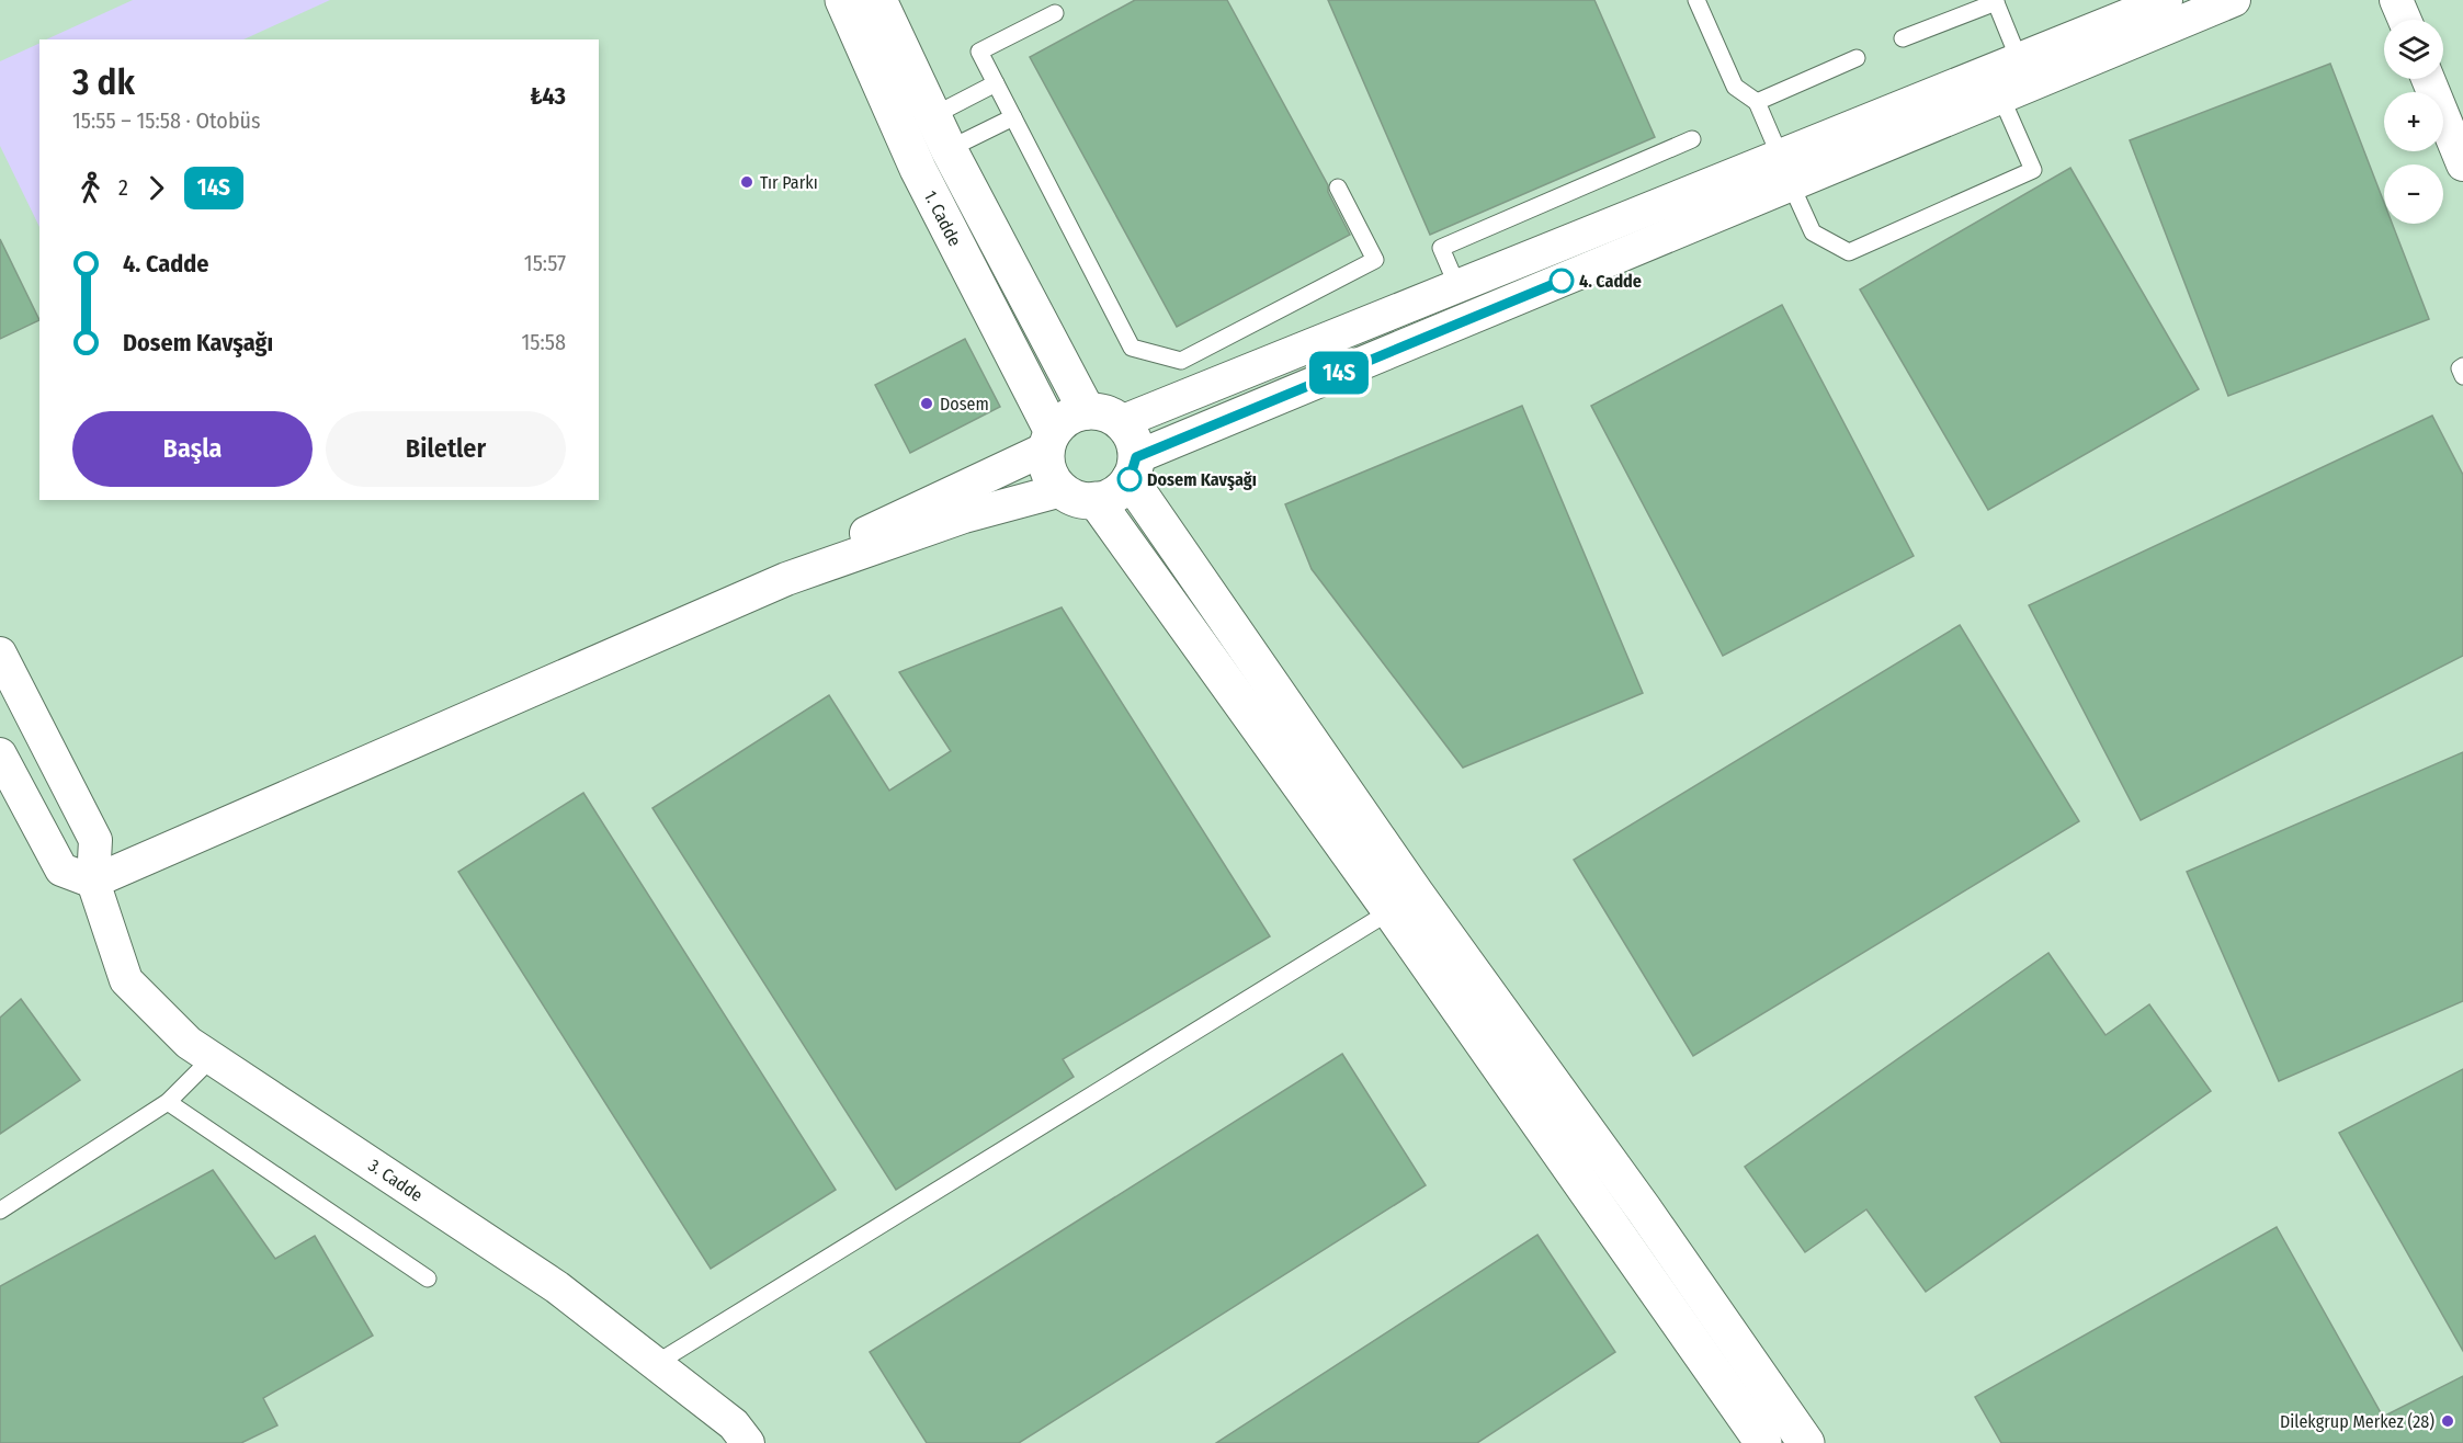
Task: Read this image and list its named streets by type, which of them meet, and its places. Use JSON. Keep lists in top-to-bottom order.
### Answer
{
  "streets": {
    "street": ["1. Cadde", "3. Cadde"]
  },
  "places": [
    "Tır Parkı",
    "4. Cadde",
    "Dosem",
    "Dosem Kavşağı",
    "Dilekgrup Merkez (28)"
  ],
  "lines": ["bus line 14S"],
  "page": {
    "on_map": "14S",
    "map_buttons": ["+", "−"],
    "heading": ["3 dk", "15:55 – 15:58 · Otobüs", "₺43"],
    "legs": ["2", "14S"],
    "list": [
      {
        "name": "4. Cadde",
        "value": "15:57"
      },
      {
        "name": "Dosem Kavşağı",
        "value": "15:58"
      }
    ],
    "buttons": ["Başla", "Biletler"]
  }
}
